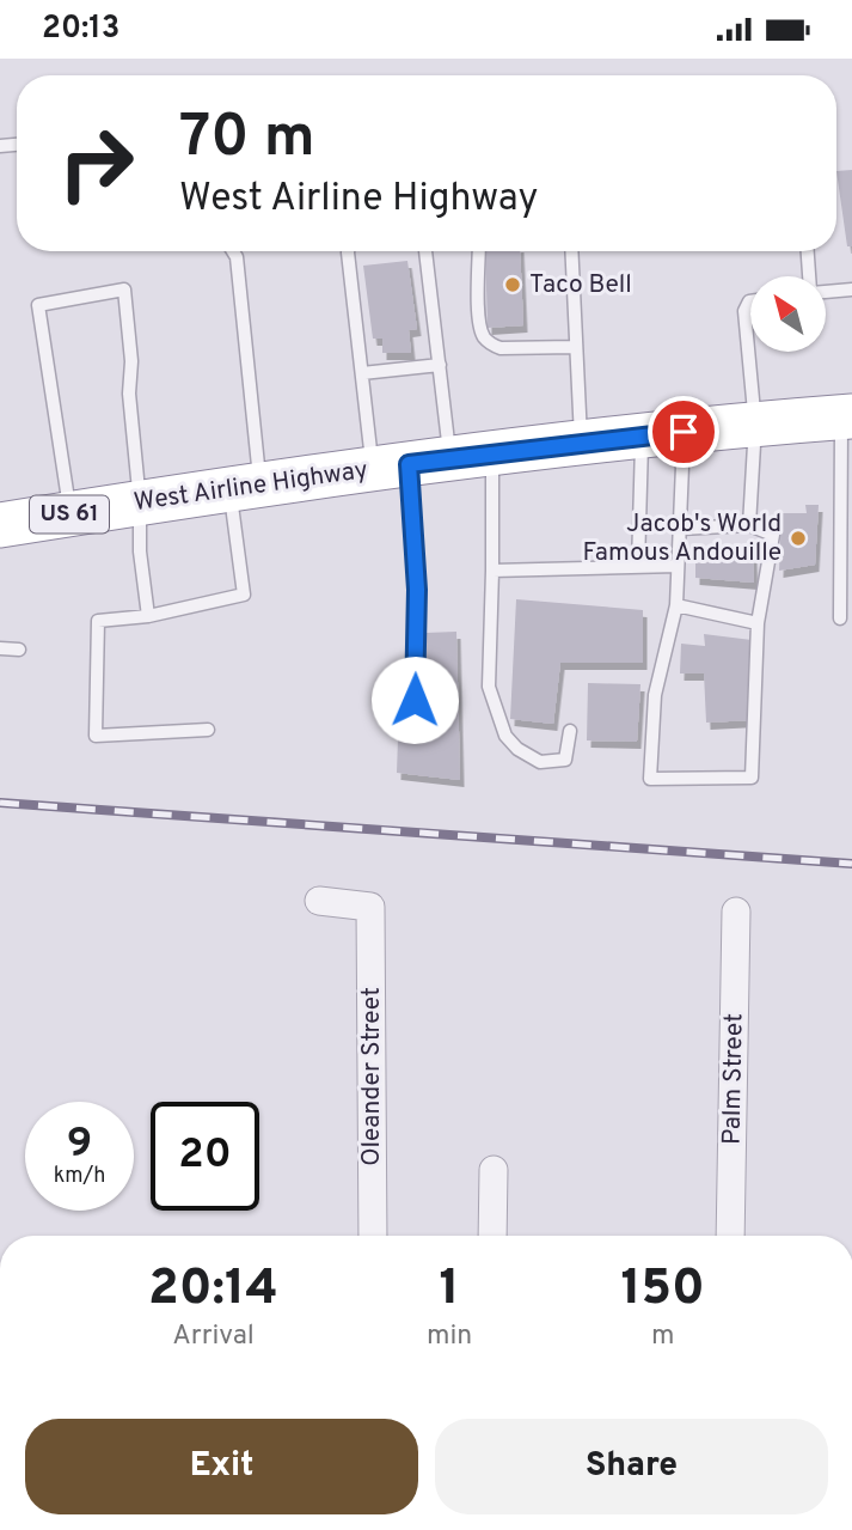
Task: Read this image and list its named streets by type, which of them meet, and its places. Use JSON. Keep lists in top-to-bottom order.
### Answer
{
  "streets": {
    "highway": ["West Airline Highway", "US 61"],
    "street": ["Oleander Street", "Palm Street"]
  },
  "places": ["Taco Bell", "Jacob's World Famous Andouille"],
  "north": "top left",
  "page": {
    "status": "20:13",
    "turn": ["70 m", "West Airline Highway"],
    "speed": "9 km/h",
    "limit": "20",
    "eta": [
      "20:14",
      "Arrival",
      "1",
      "min",
      "150",
      "m"
    ],
    "buttons": ["Exit", "Share"]
  }
}
